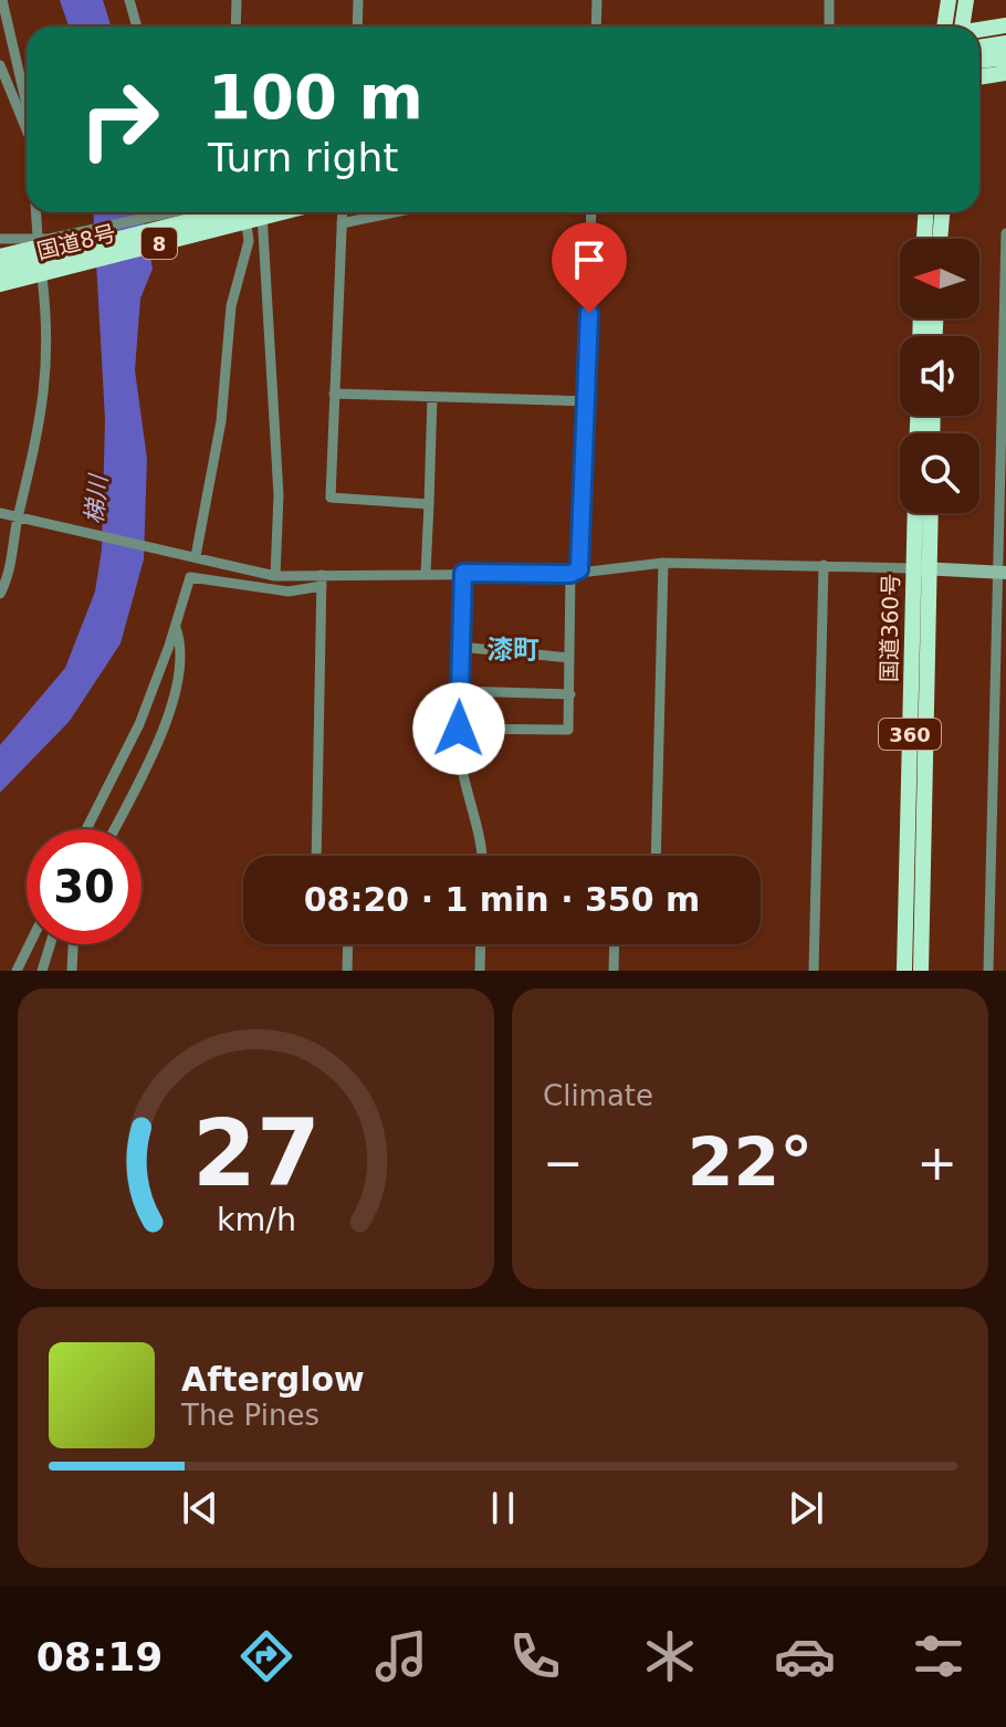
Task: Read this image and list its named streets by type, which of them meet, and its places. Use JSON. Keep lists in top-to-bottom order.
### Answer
{
  "streets": {
    "highway": [
      "国道8号",
      "8",
      "国道360号",
      "360"
    ]
  },
  "districts": ["漆町"],
  "water": ["梯川"],
  "north": "left",
  "page": {
    "turn": ["100 m", "Turn right"],
    "limit": "30",
    "trip": "08:20 · 1 min · 350 m",
    "tile": "Climate",
    "heat": ["−", "22°", "+"],
    "song": ["Afterglow", "The Pines"],
    "tabs": "08:19",
    "gauge": ["27", "km/h"]
  }
}
